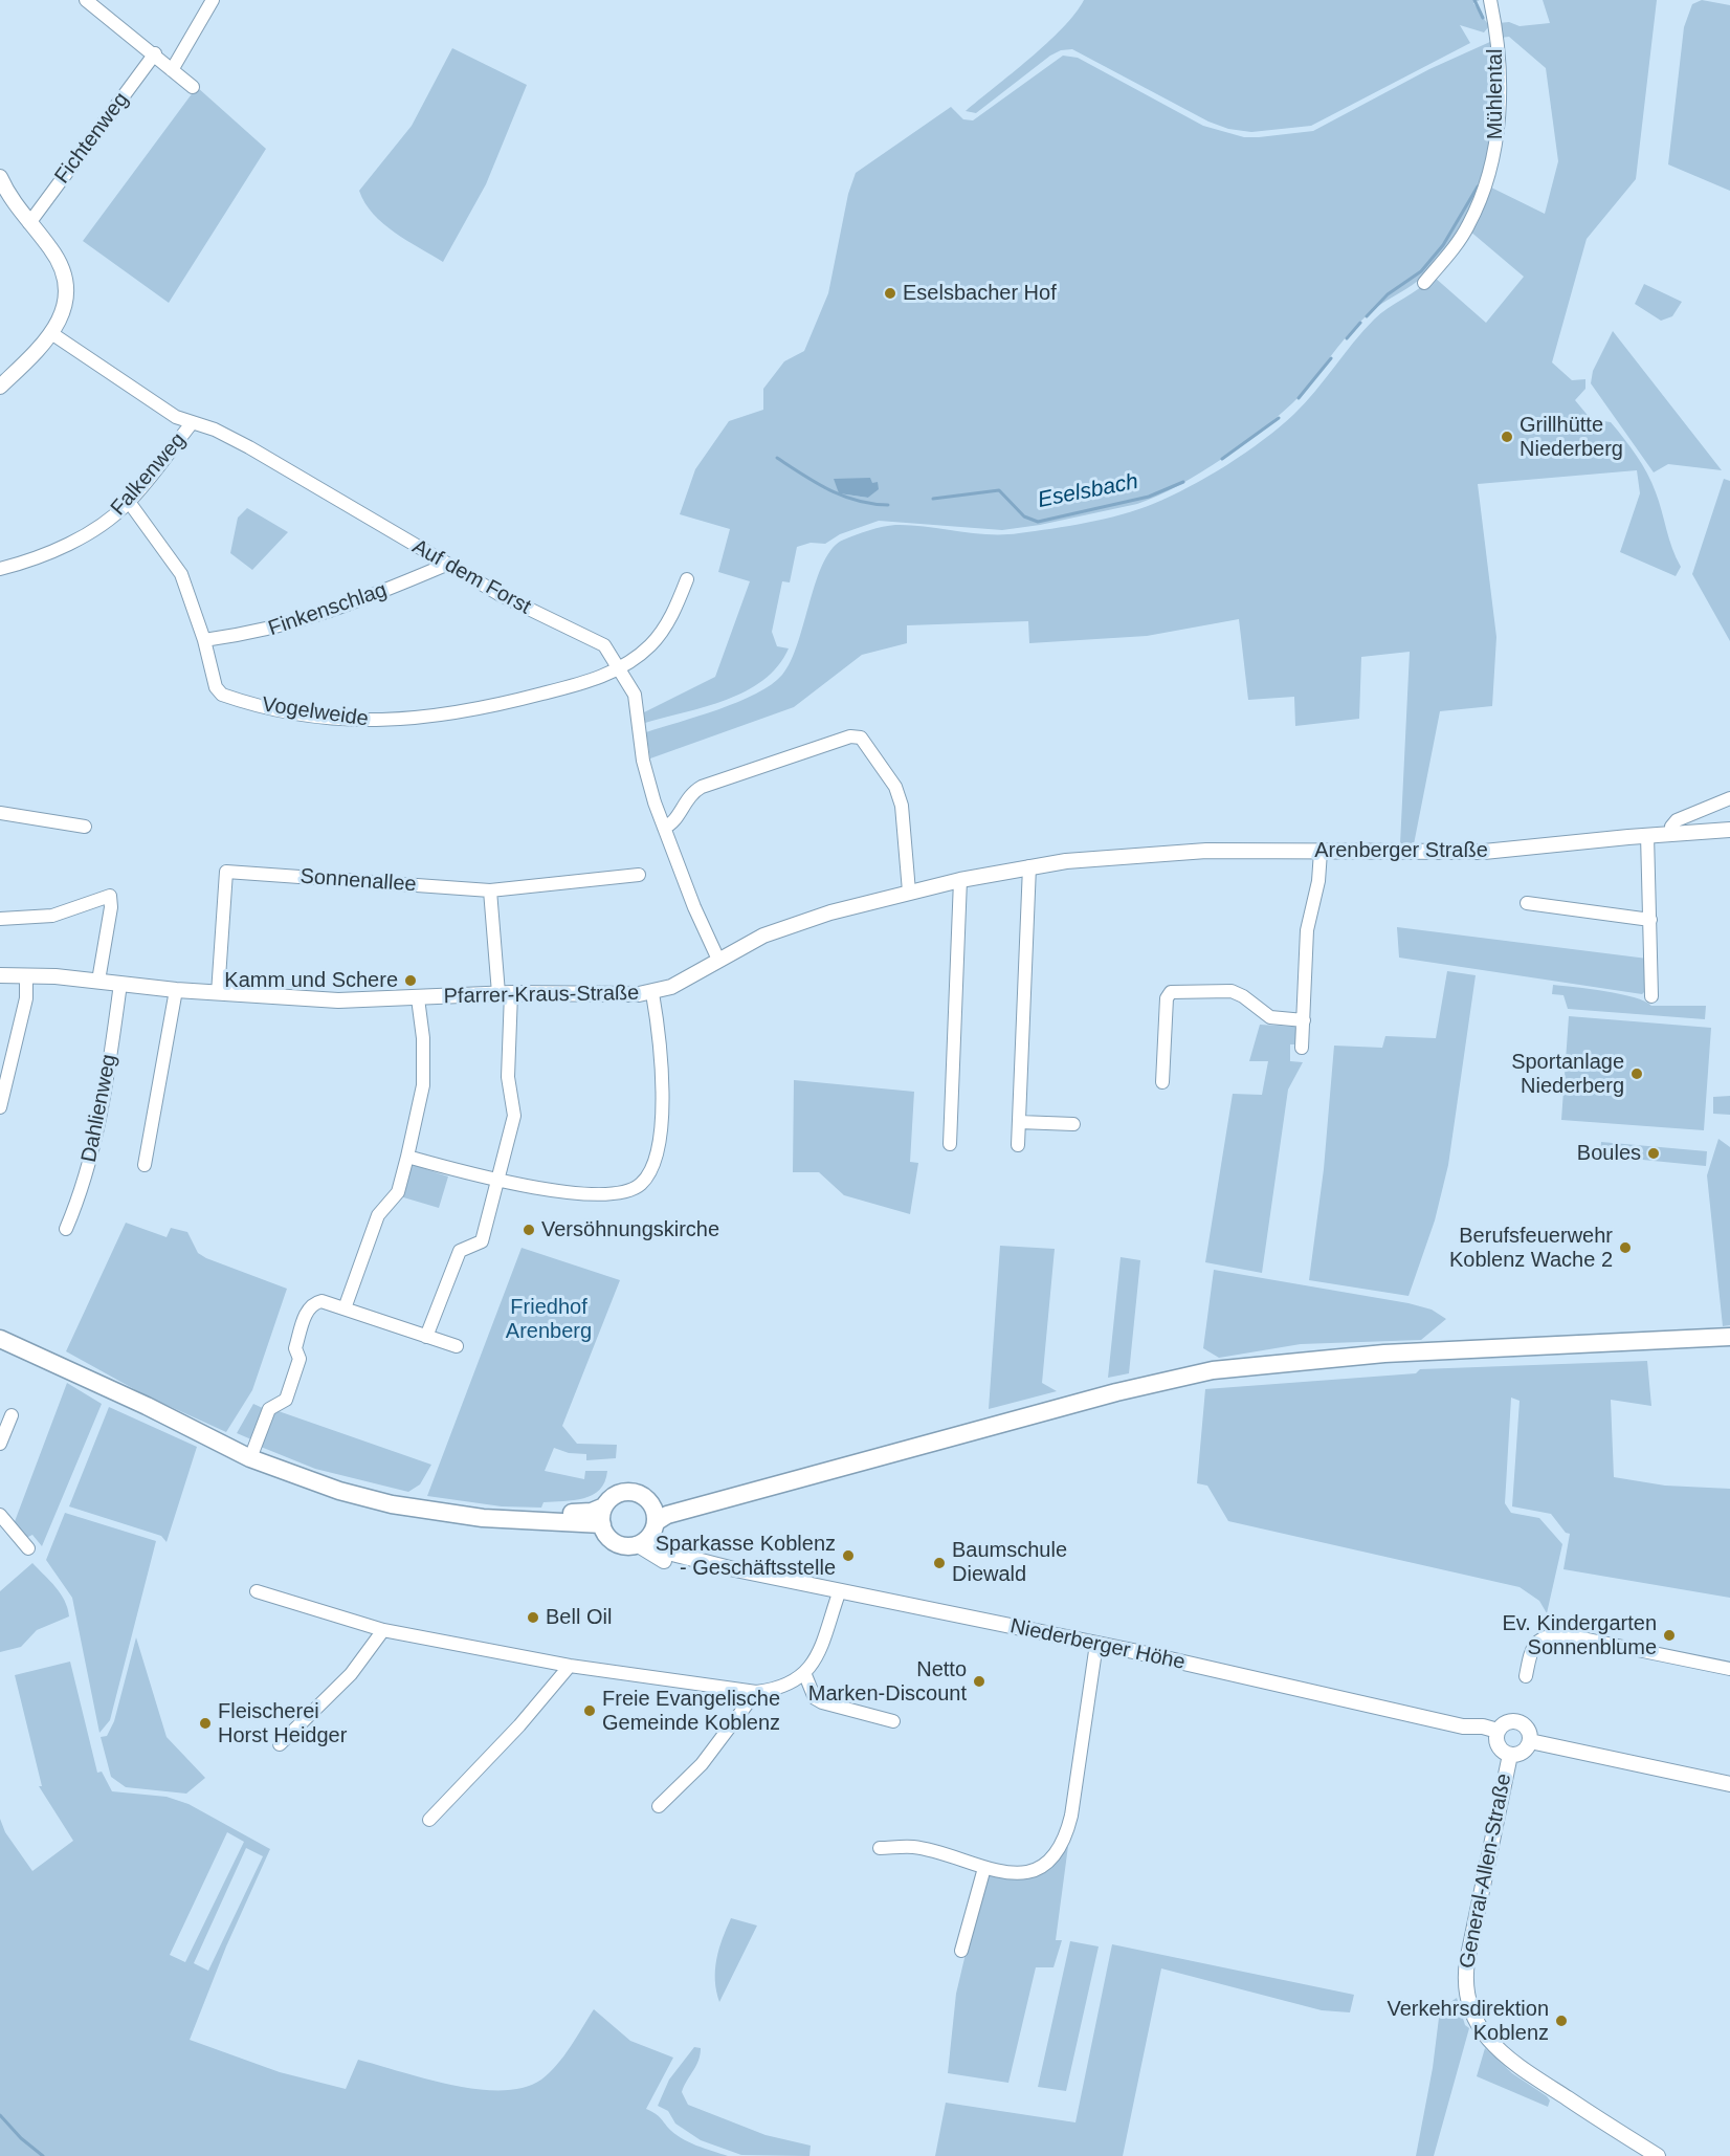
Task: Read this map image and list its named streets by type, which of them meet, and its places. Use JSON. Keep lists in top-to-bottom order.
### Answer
{
  "streets": {
    "street": [
      "Mühlental",
      "Fichtenweg",
      "Falkenweg",
      "Auf dem Forst",
      "Finkenschlag",
      "Vogelweide",
      "Arenberger Straße",
      "Sonnenallee",
      "Pfarrer-Kraus-Straße",
      "Dahlienweg",
      "Niederberger Höhe",
      "General-Allen-Straße"
    ]
  },
  "crossings": [
    ["Falkenweg", "Auf dem Forst"],
    ["Falkenweg", "Vogelweide"],
    ["Auf dem Forst", "Finkenschlag"],
    ["Auf dem Forst", "Vogelweide"],
    ["Auf dem Forst", "Pfarrer-Kraus-Straße"],
    ["Finkenschlag", "Vogelweide"],
    ["Arenberger Straße", "Pfarrer-Kraus-Straße"],
    ["Sonnenallee", "Pfarrer-Kraus-Straße"],
    ["Pfarrer-Kraus-Straße", "Dahlienweg"],
    ["Niederberger Höhe", "General-Allen-Straße"]
  ],
  "water": ["Eselsbach"],
  "parks": ["Friedhof Arenberg"],
  "places": [
    "Eselsbacher Hof",
    "Grillhütte Niederberg",
    "Kamm und Schere",
    "Sportanlage Niederberg",
    "Boules",
    "Versöhnungskirche",
    "Berufsfeuerwehr Koblenz Wache 2",
    "Sparkasse Koblenz - Geschäftsstelle",
    "Baumschule Diewald",
    "Bell Oil",
    "Ev. Kindergarten Sonnenblume",
    "Netto Marken-Discount",
    "Freie Evangelische Gemeinde Koblenz",
    "Fleischerei Horst Heidger",
    "Verkehrsdirektion Koblenz"
  ]
}
